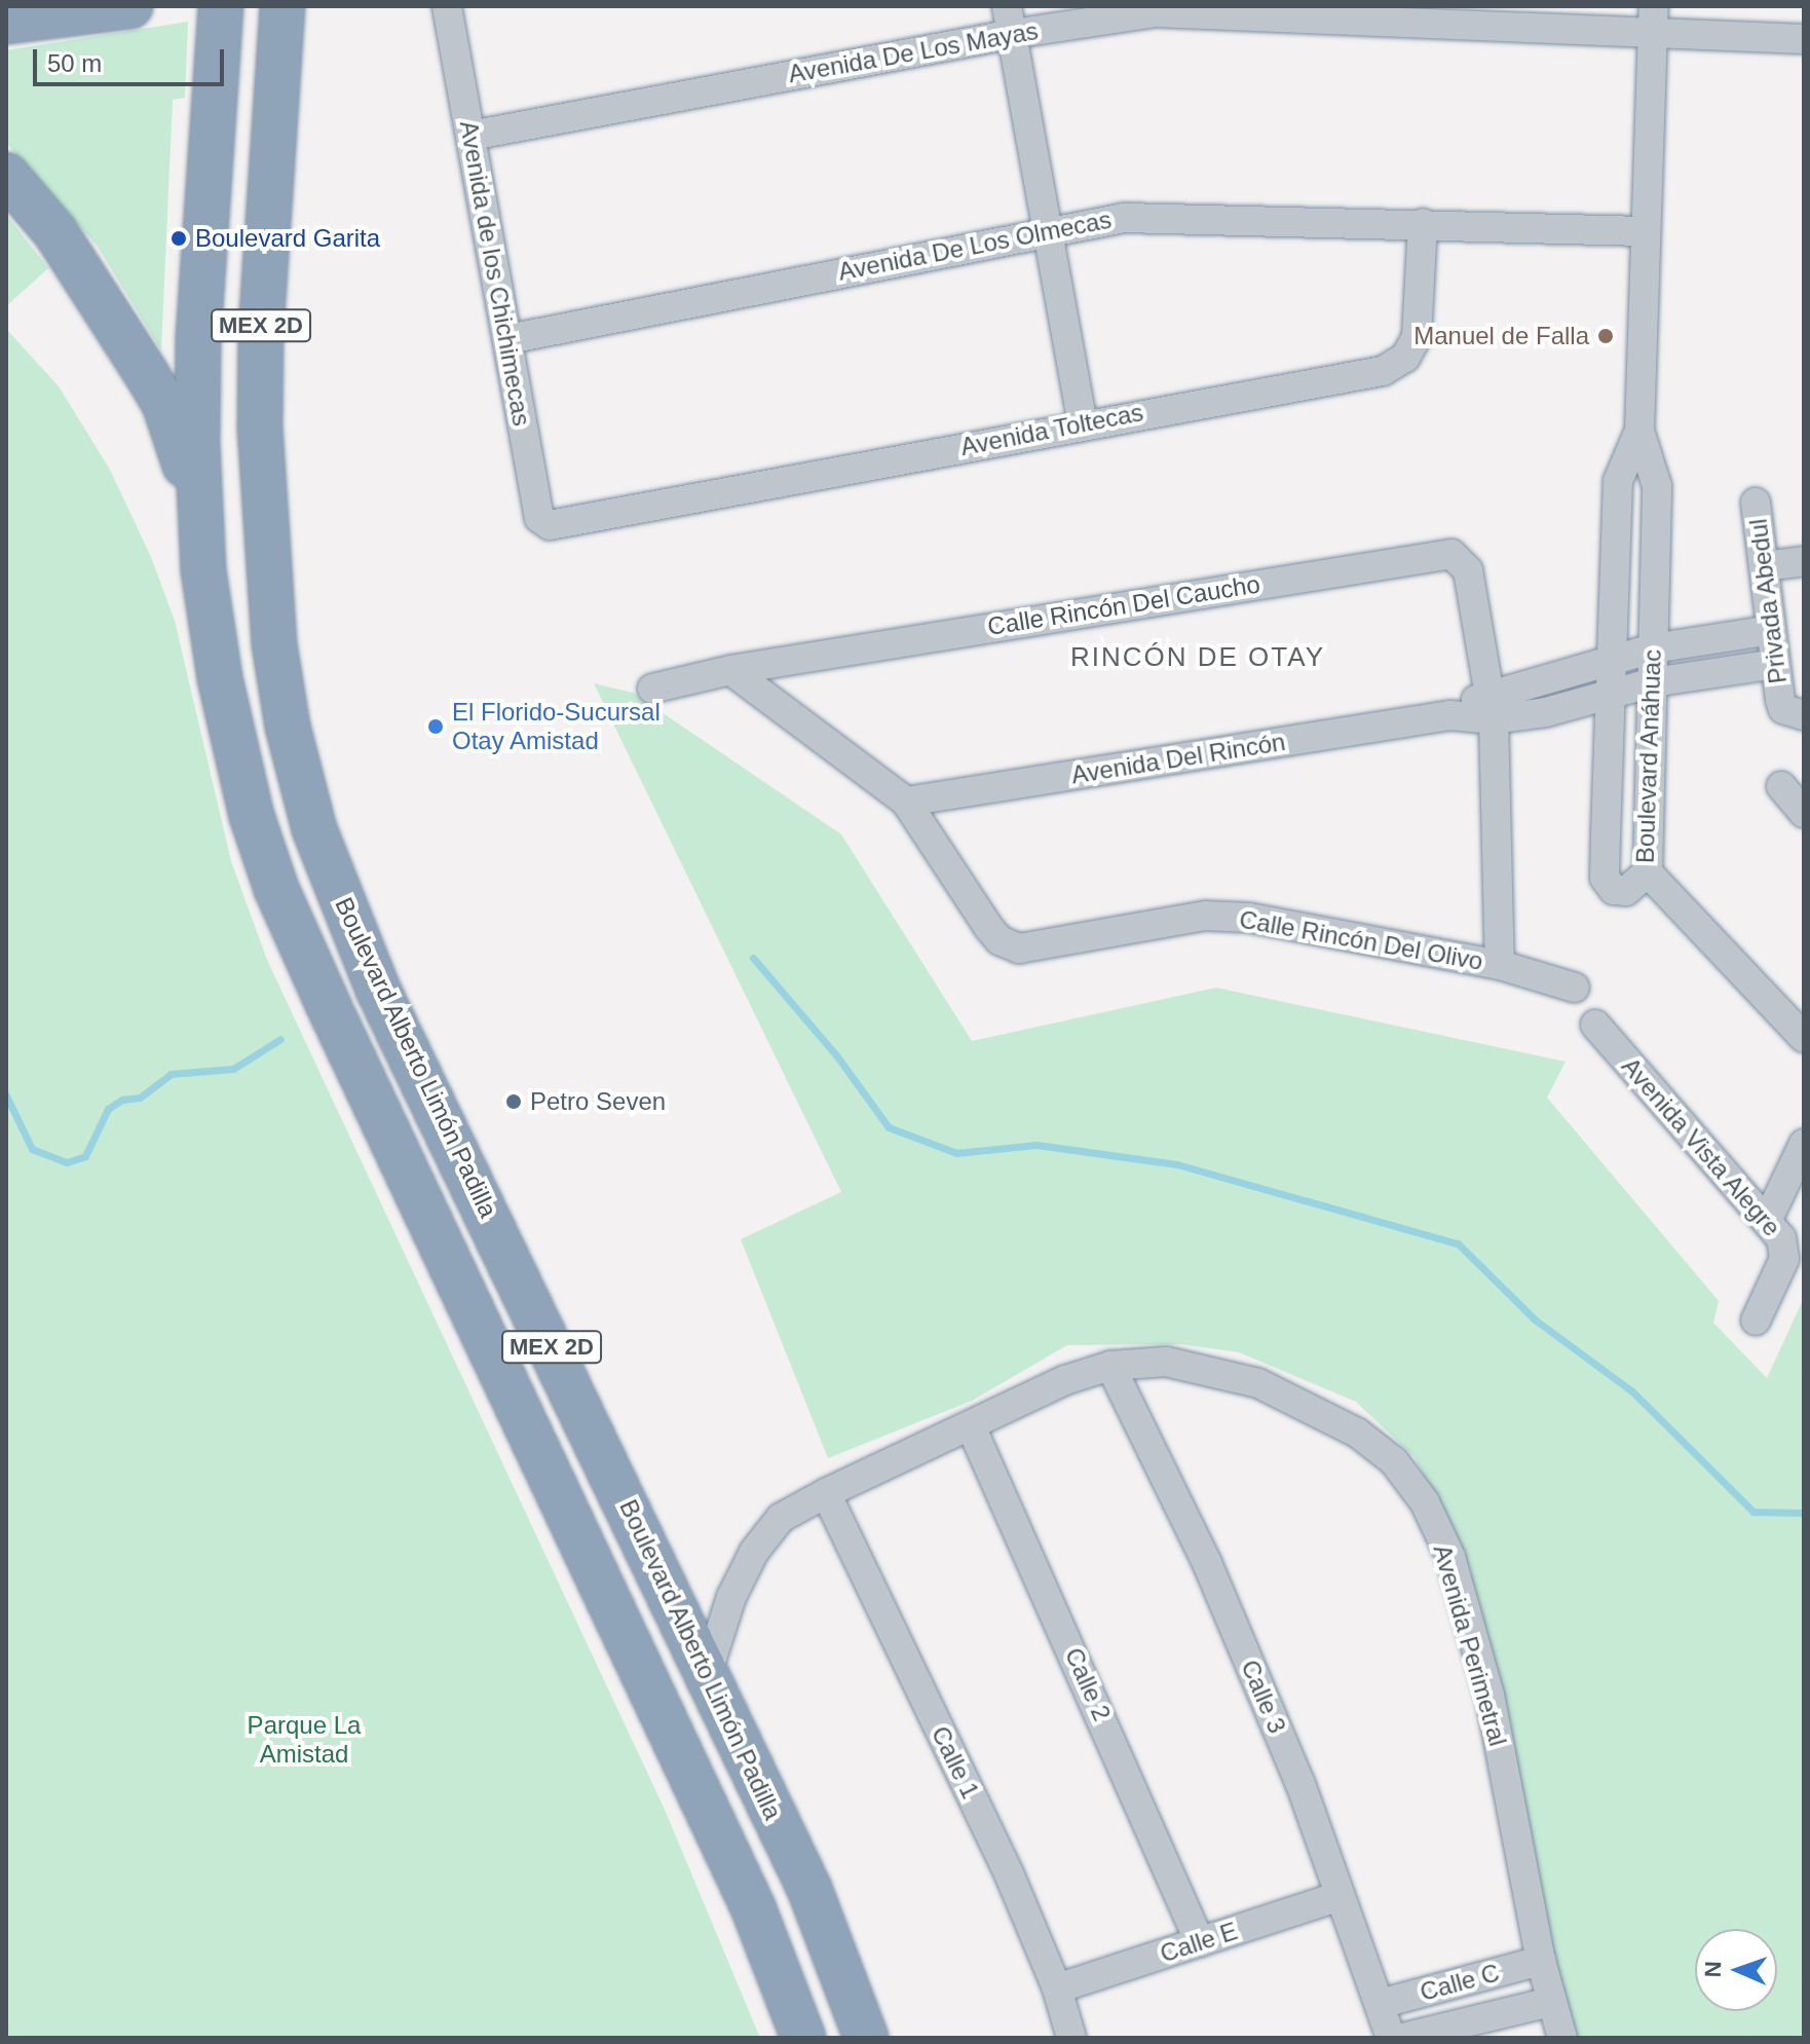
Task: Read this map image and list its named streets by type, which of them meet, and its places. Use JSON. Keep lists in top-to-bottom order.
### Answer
{
  "streets": {
    "highway": ["MEX 2D", "Boulevard Alberto Limón Padilla"],
    "street": [
      "Avenida De Los Mayas",
      "Avenida De Los Olmecas",
      "Avenida de los Chichimecas",
      "Avenida Toltecas",
      "Privada Abedul",
      "Calle Rincón Del Caucho",
      "Boulevard Anáhuac",
      "Avenida Del Rincón",
      "Calle Rincón Del Olivo",
      "Avenida Vista Alegre",
      "Avenida Perimetral",
      "Calle 2",
      "Calle 3",
      "Calle 1",
      "Calle E",
      "Calle C"
    ]
  },
  "crossings": [
    ["Avenida De Los Mayas", "Avenida de los Chichimecas"],
    ["Avenida De Los Mayas", "Boulevard Anáhuac"],
    ["Avenida De Los Olmecas", "Avenida de los Chichimecas"],
    ["Avenida De Los Olmecas", "Avenida Toltecas"],
    ["Avenida De Los Olmecas", "Boulevard Anáhuac"],
    ["Avenida de los Chichimecas", "Avenida Toltecas"],
    ["Privada Abedul", "Avenida Del Rincón"],
    ["Calle Rincón Del Caucho", "Avenida Del Rincón"],
    ["Calle Rincón Del Caucho", "Calle Rincón Del Olivo"],
    ["Boulevard Anáhuac", "Avenida Del Rincón"],
    ["Avenida Del Rincón", "Calle Rincón Del Olivo"],
    ["Boulevard Alberto Limón Padilla", "Avenida Perimetral"],
    ["Avenida Perimetral", "Calle 2"],
    ["Avenida Perimetral", "Calle 3"],
    ["Avenida Perimetral", "Calle 1"],
    ["Avenida Perimetral", "Calle C"],
    ["Calle 2", "Calle E"],
    ["Calle 3", "Calle E"],
    ["Calle 3", "Calle C"],
    ["Calle 1", "Calle E"]
  ],
  "districts": ["RINCÓN DE OTAY"],
  "parks": ["Parque La Amistad"],
  "places": [
    "Boulevard Garita",
    "Manuel de Falla",
    "El Florido-Sucursal Otay Amistad",
    "Petro Seven"
  ],
  "scale_bar": "50 m",
  "north": "left"
}
